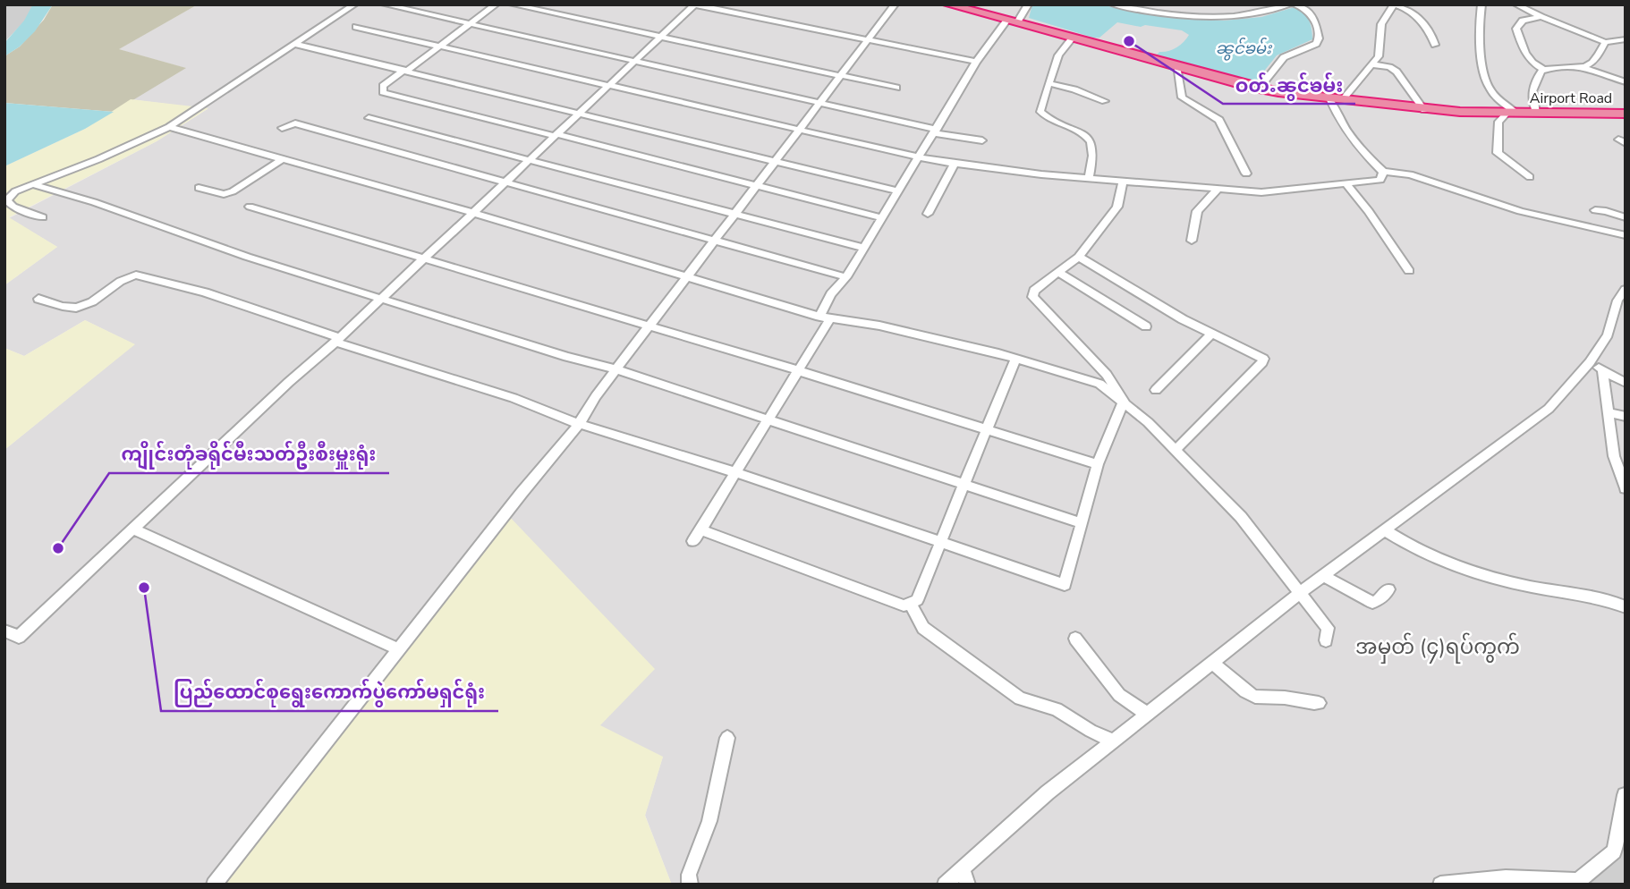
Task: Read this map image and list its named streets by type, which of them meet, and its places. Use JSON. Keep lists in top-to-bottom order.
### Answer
{
  "streets": {
    "highway": ["Airport Road"]
  },
  "districts": ["အမှတ် (၄)ရပ်ကွက်"],
  "water": ["ၼွင်ၶမ်း"],
  "places": ["ဝတ်ႉၼွင်ၶမ်း", "ကျိုင်းတုံခရိုင်မီးသတ်ဦးစီးမှူးရုံး", "ပြည်ထောင်စုရွေးကောက်ပွဲကော်မရှင်ရုံး"]
}
